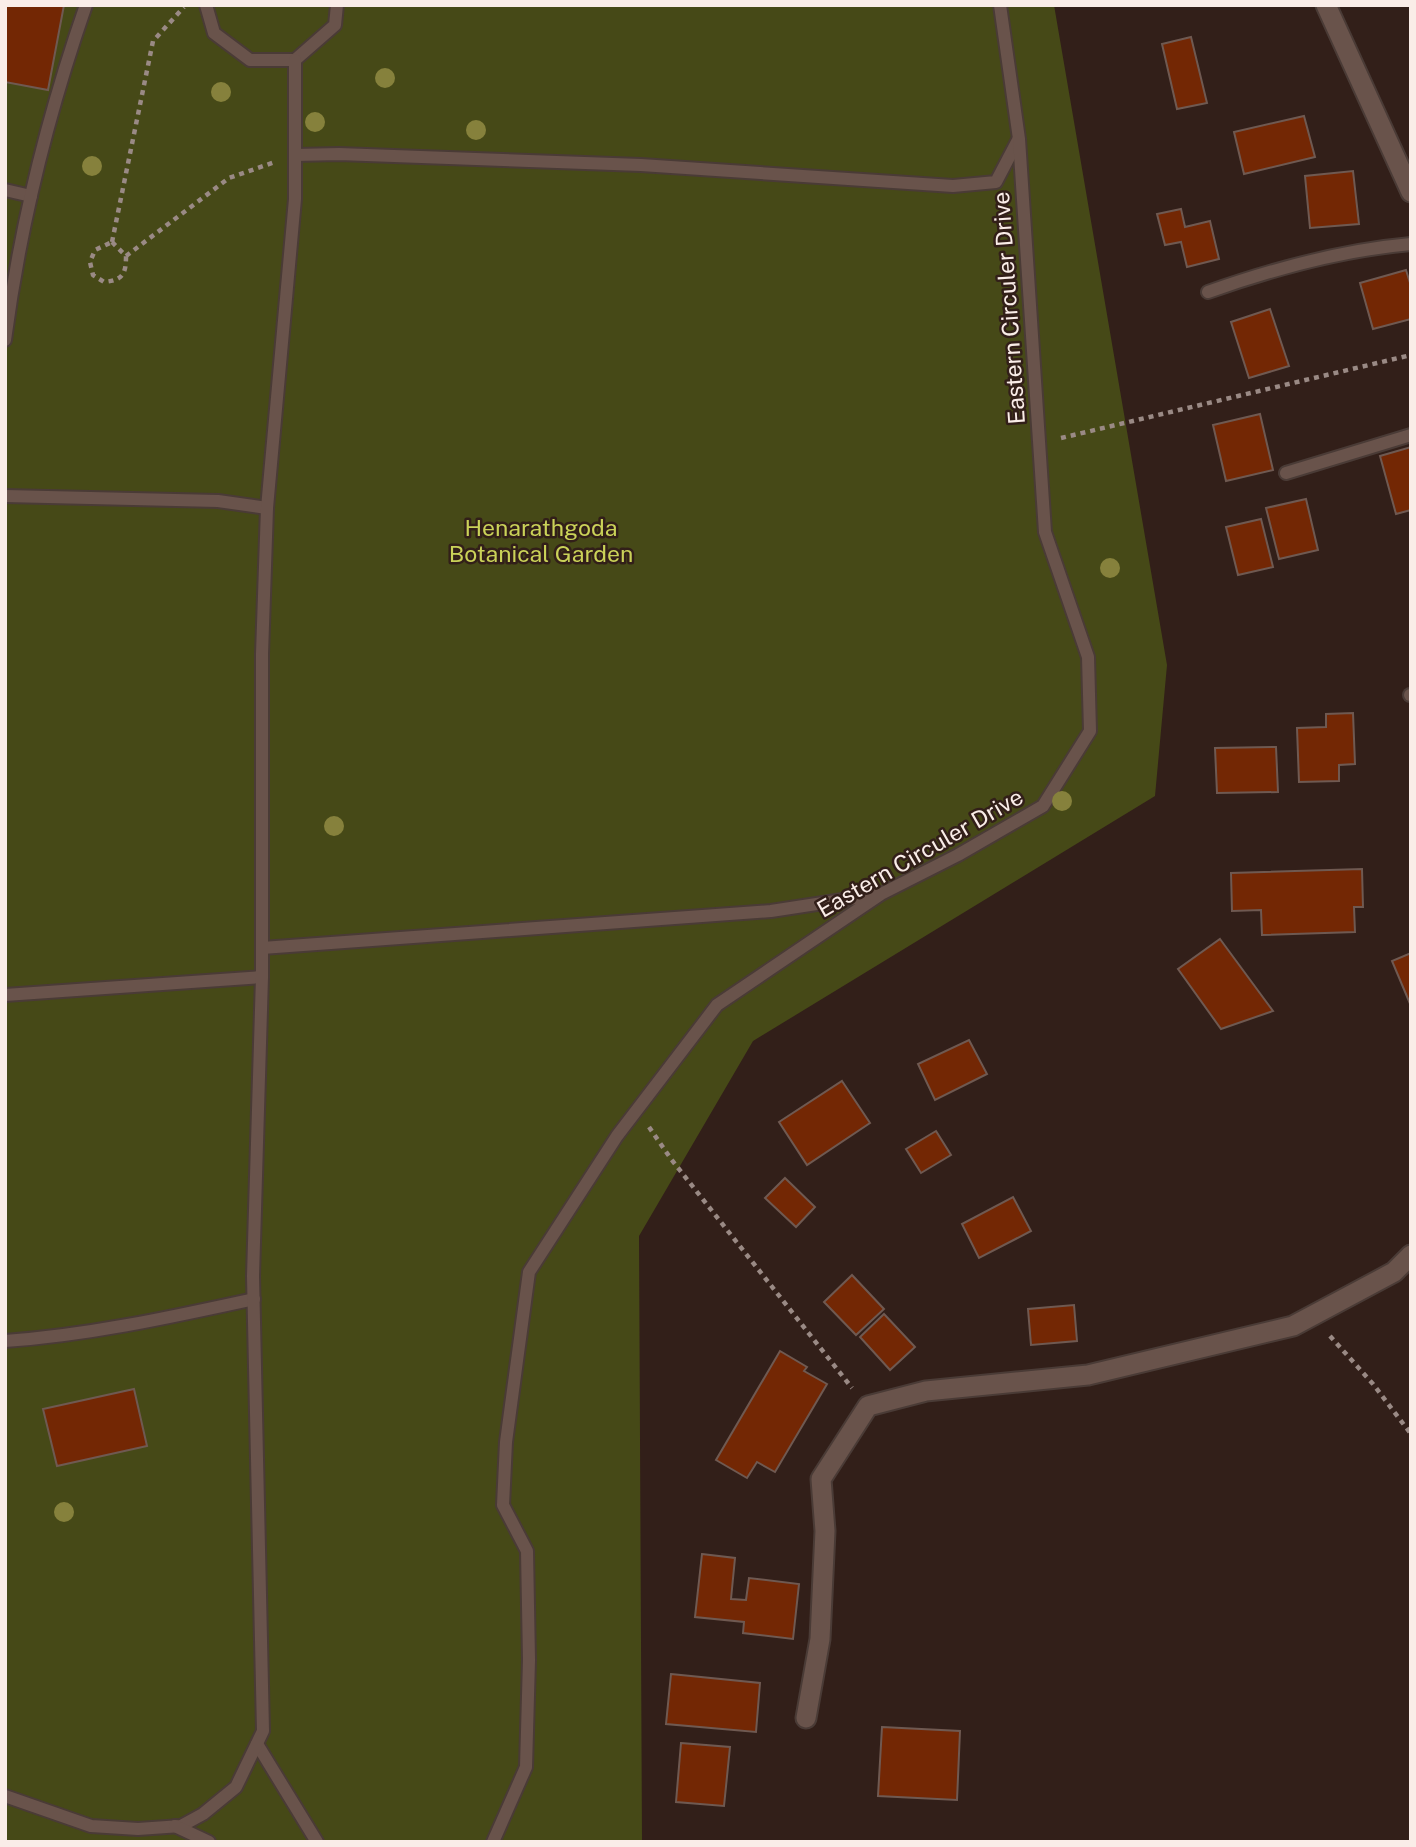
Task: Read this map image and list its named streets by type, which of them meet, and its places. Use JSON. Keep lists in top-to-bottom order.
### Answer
{
  "streets": {
    "lane": ["Eastern Circuler Drive"]
  },
  "parks": ["Henarathgoda Botanical Garden"]
}
